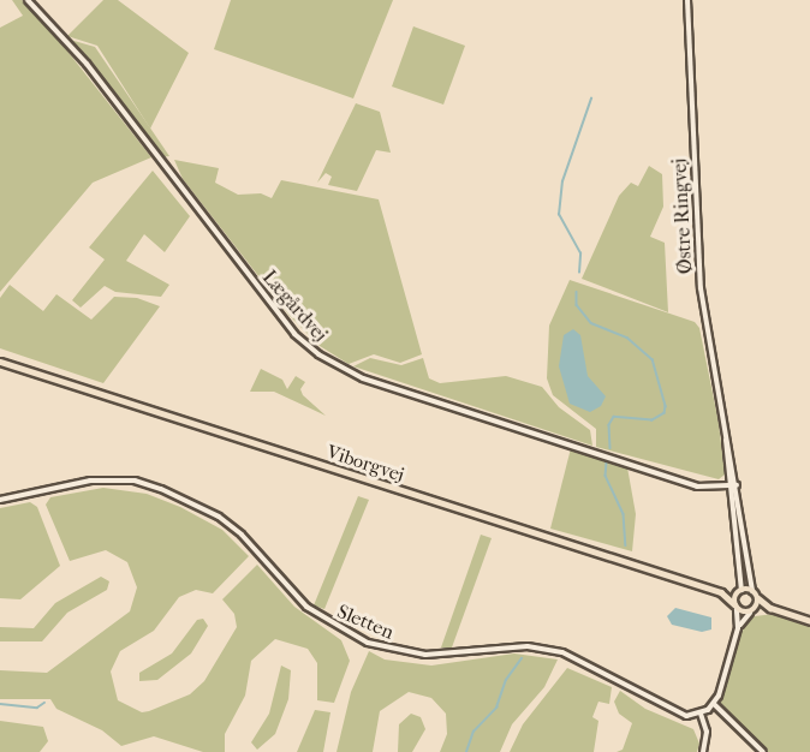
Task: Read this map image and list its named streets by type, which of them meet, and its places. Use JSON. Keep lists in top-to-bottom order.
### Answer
{
  "streets": {
    "main road": ["Viborgvej"],
    "street": ["Østre Ringvej", "Lægårdvej", "Sletten"]
  },
  "crossings": [
    ["Østre Ringvej", "Lægårdvej"],
    ["Østre Ringvej", "Viborgvej"]
  ]
}
